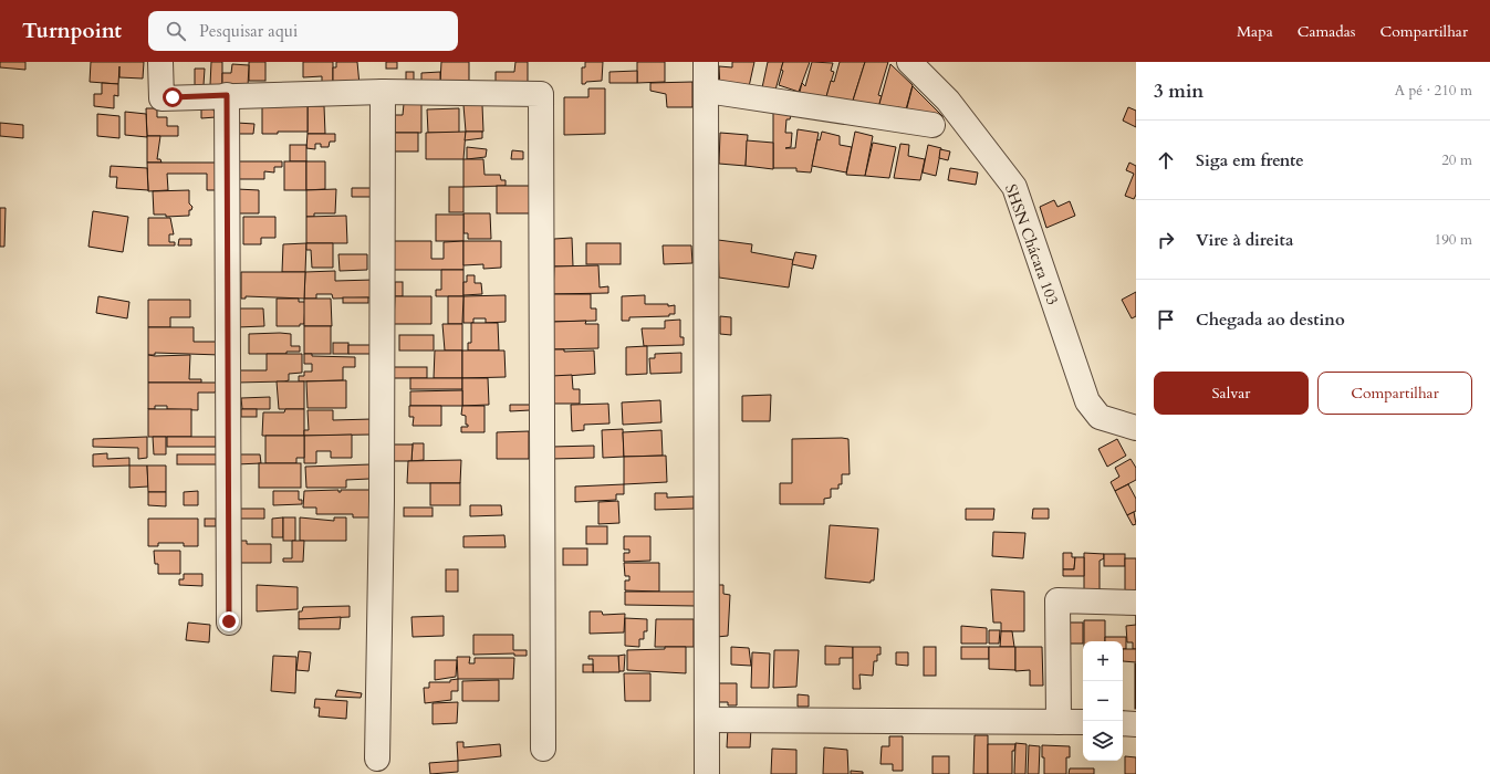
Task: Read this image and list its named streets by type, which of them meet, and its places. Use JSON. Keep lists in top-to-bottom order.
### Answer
{
  "streets": {
    "street": ["SHSN Chácara 103"]
  },
  "page": {
    "header": "Turnpoint",
    "search": "Pesquisar aqui",
    "nav": ["Mapa", "Camadas", "Compartilhar"],
    "heading": ["3 min", "A pé · 210 m"],
    "list": [
      ["Siga em frente", "20 m"],
      ["Vire à direita", "190 m"],
      "Chegada ao destino"
    ],
    "buttons": ["Salvar", "Compartilhar"],
    "map_buttons": ["+", "−"]
  }
}
